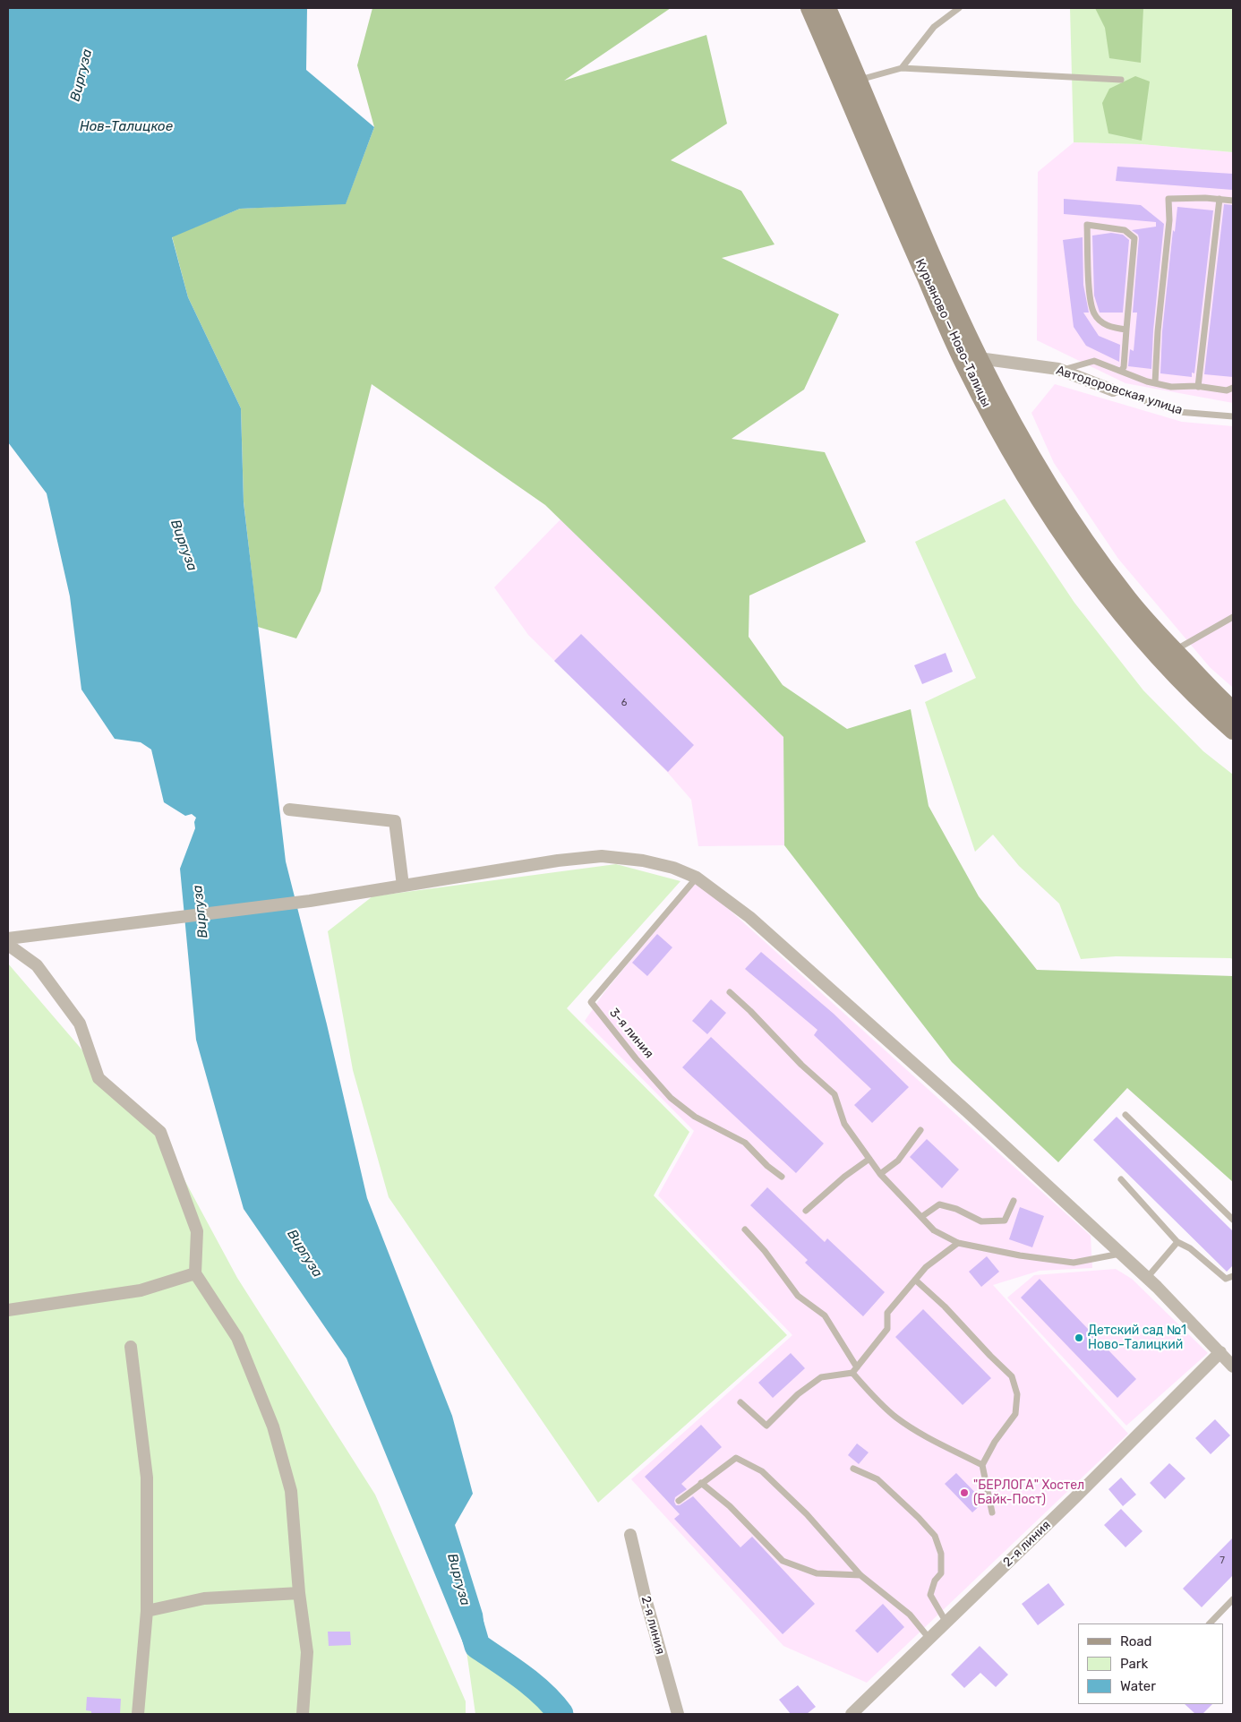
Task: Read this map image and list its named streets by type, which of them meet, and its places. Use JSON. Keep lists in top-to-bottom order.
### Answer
{
  "streets": {
    "main road": ["Курьяново — Ново-Талицы"],
    "street": ["Автодоровская улица", "2-я линия"],
    "lane": ["3-я линия"]
  },
  "crossings": [
    ["Курьяново — Ново-Талицы", "Автодоровская улица"]
  ],
  "water": ["Виргуза", "Нов-Талицкое"],
  "places": ["Детский сад №1 Ново-Талицкий", "\"БЕРЛОГА\" Хостел (Байк-Пост)"],
  "house_numbers": ["6", "7"],
  "legend": ["Road", "Park", "Water"]
}
